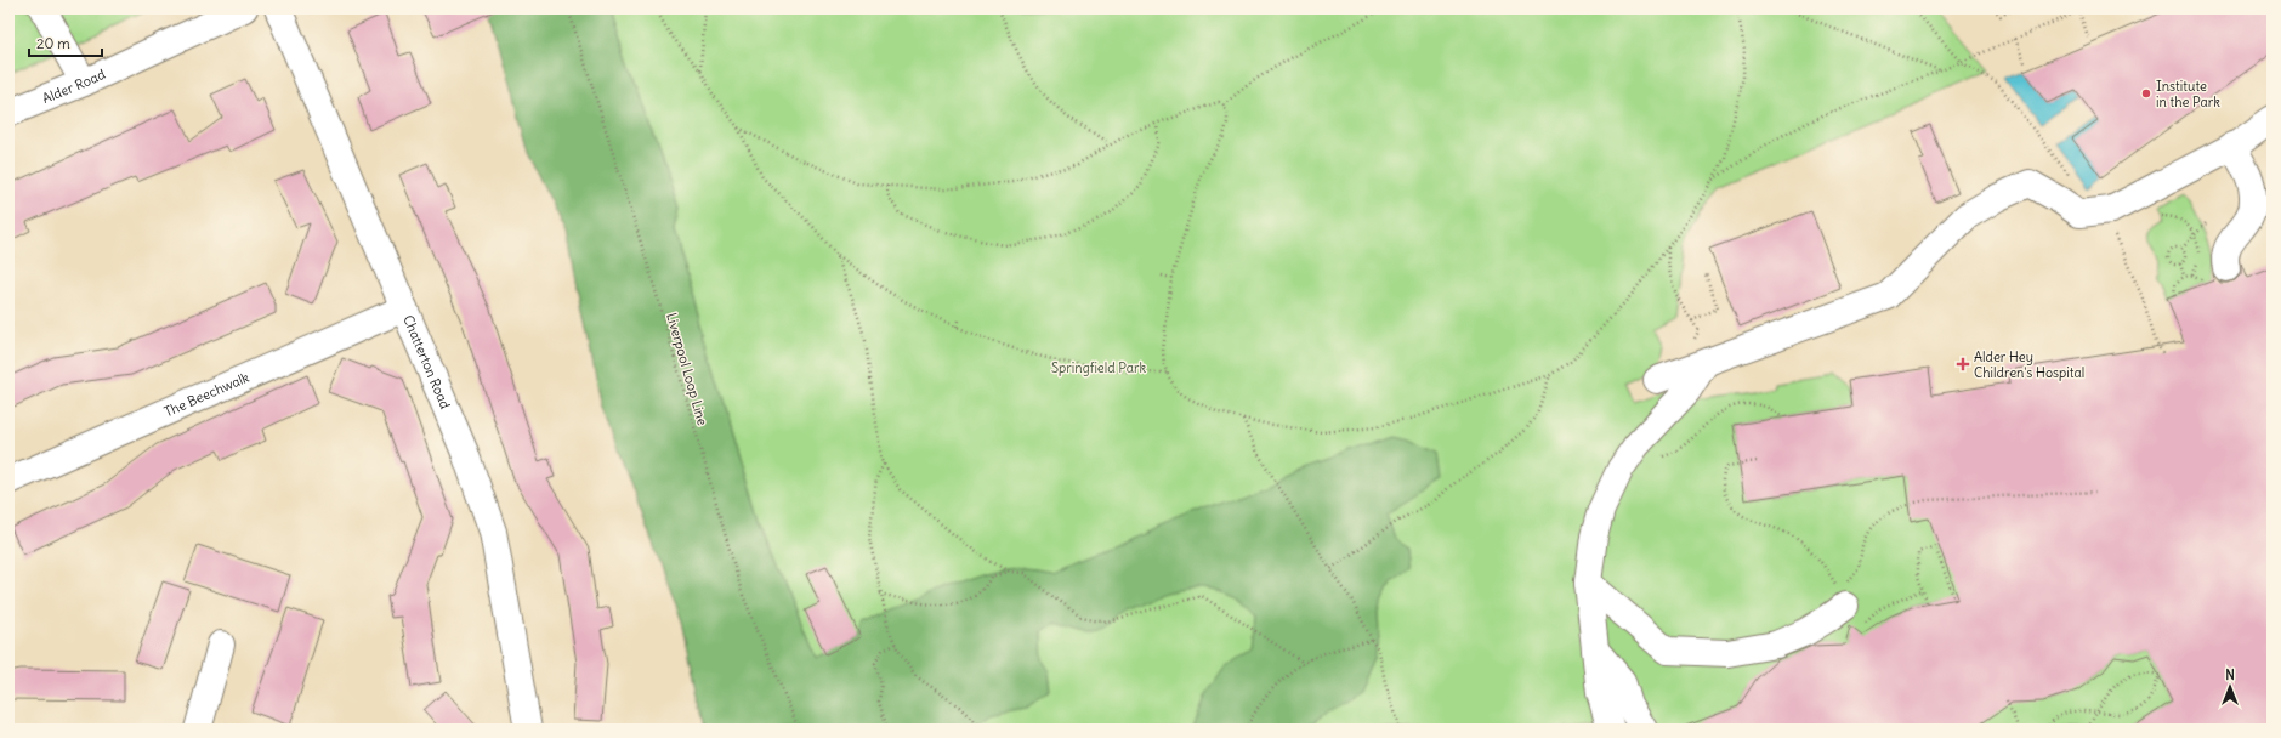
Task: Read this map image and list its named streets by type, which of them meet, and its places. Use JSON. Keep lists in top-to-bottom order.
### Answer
{
  "streets": {
    "street": ["Alder Road", "Chatterton Road", "The Beechwalk"],
    "path": ["Liverpool Loop Line"]
  },
  "crossings": [
    ["Chatterton Road", "The Beechwalk"]
  ],
  "parks": ["Springfield Park"],
  "places": {
    "other": ["Institute in the Park"],
    "health": ["Alder Hey Children's Hospital"]
  },
  "scale_bar": "20 m",
  "north": "top"
}
